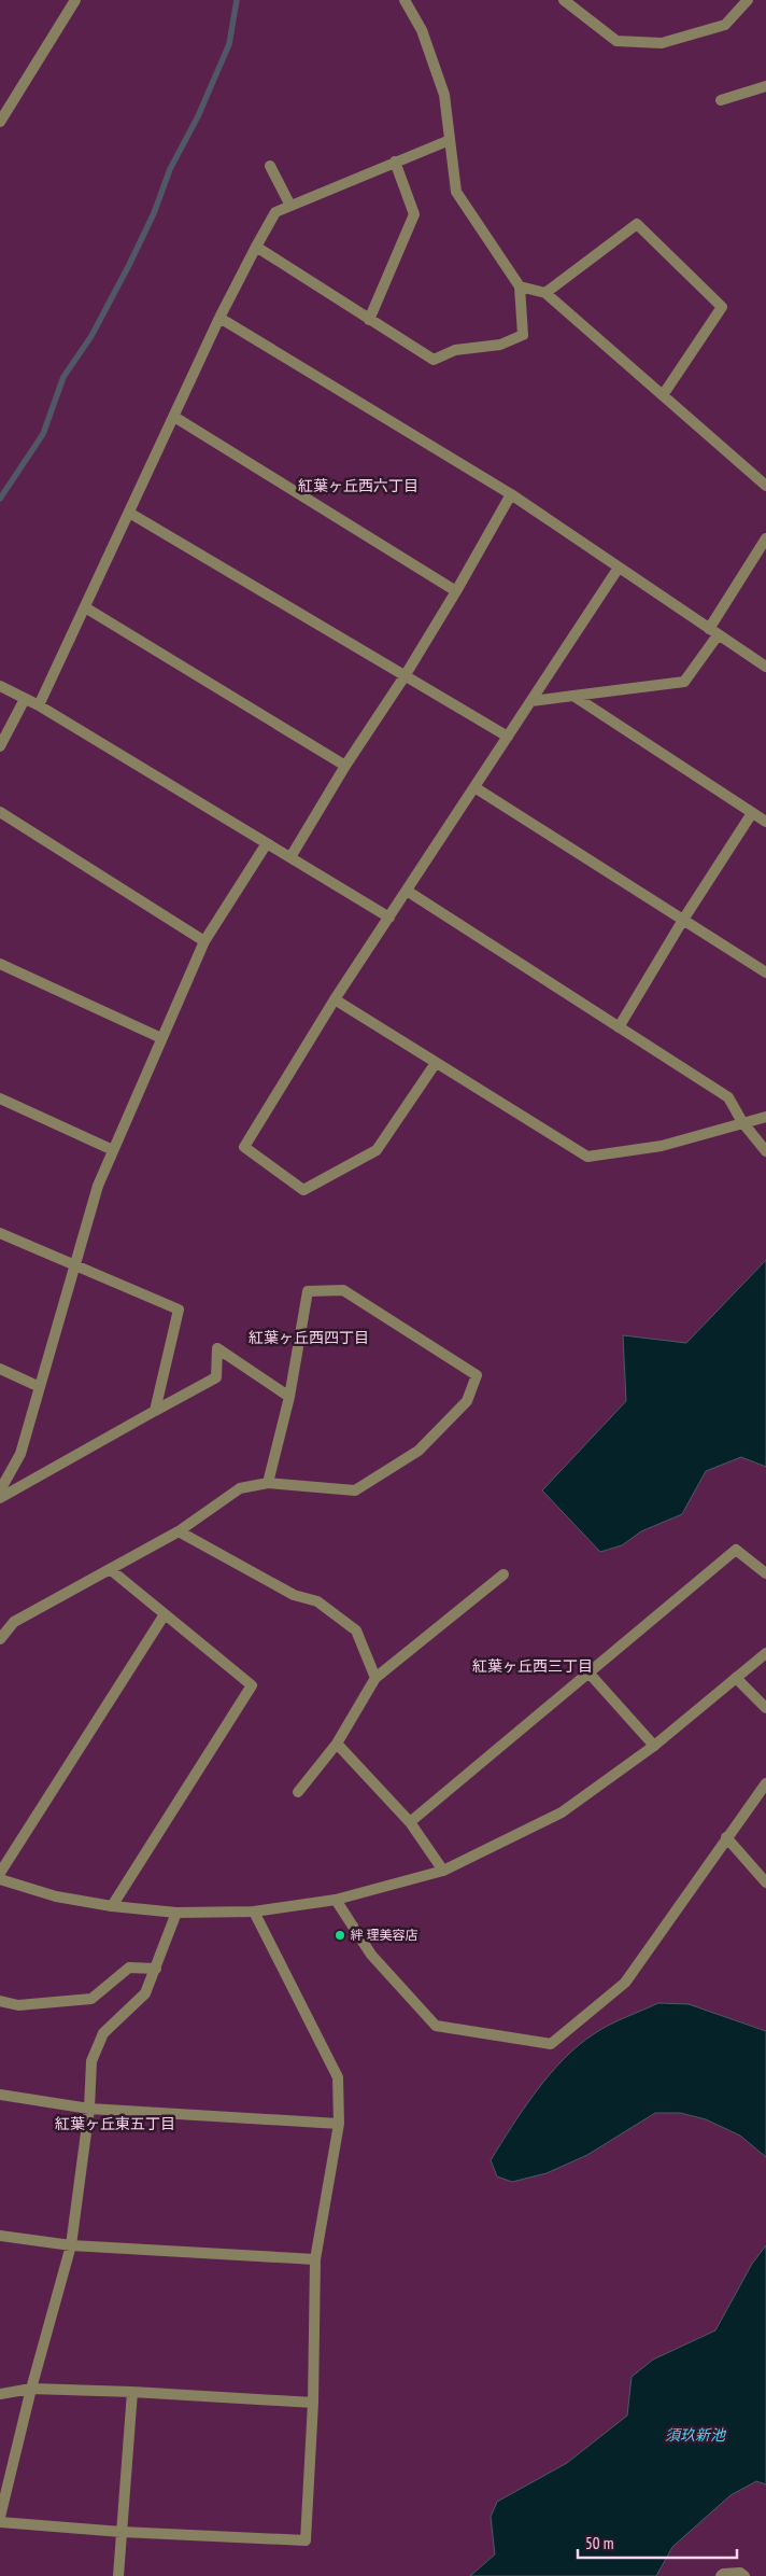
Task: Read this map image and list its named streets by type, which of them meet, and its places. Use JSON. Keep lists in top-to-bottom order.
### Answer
{
  "districts": [
    "紅葉ヶ丘西六丁目",
    "紅葉ヶ丘西四丁目",
    "紅葉ヶ丘西三丁目",
    "紅葉ヶ丘東五丁目"
  ],
  "water": ["須玖新池"],
  "places": ["絆 理美容店"],
  "scale_bar": "50 m"
}
